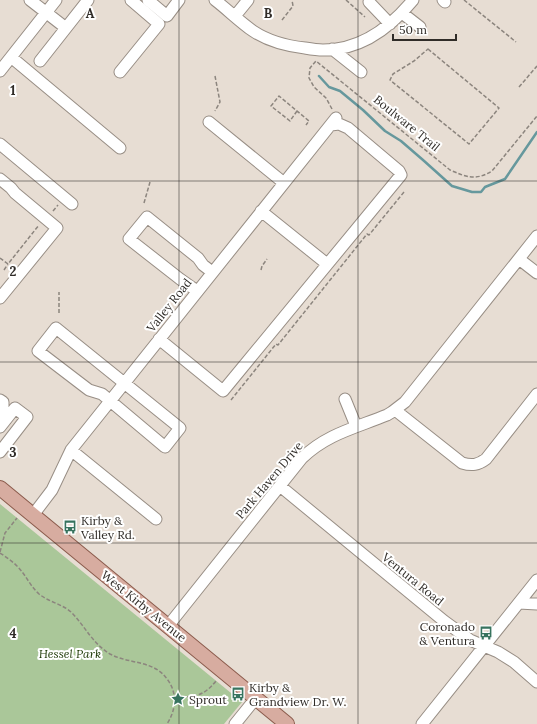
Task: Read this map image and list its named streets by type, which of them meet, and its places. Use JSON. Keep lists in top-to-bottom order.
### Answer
{
  "streets": {
    "main road": ["West Kirby Avenue"],
    "street": ["Valley Road", "Park Haven Drive", "Ventura Road"],
    "path": ["Boulware Trail"]
  },
  "crossings": [
    ["Boulware Trail", "Valley Road"],
    ["Valley Road", "West Kirby Avenue"],
    ["Park Haven Drive", "Ventura Road"],
    ["Park Haven Drive", "West Kirby Avenue"]
  ],
  "parks": ["Hessel Park"],
  "places": {
    "bus stop": ["Kirby & Valley Rd.", "Coronado & Ventura", "Kirby & Grandview Dr. W."],
    "place": ["Sprout"]
  },
  "scale_bar": "50 m",
  "grid": {
    "columns": ["A", "B"],
    "rows": [
      "1",
      "2",
      "3",
      "4"
    ]
  }
}
